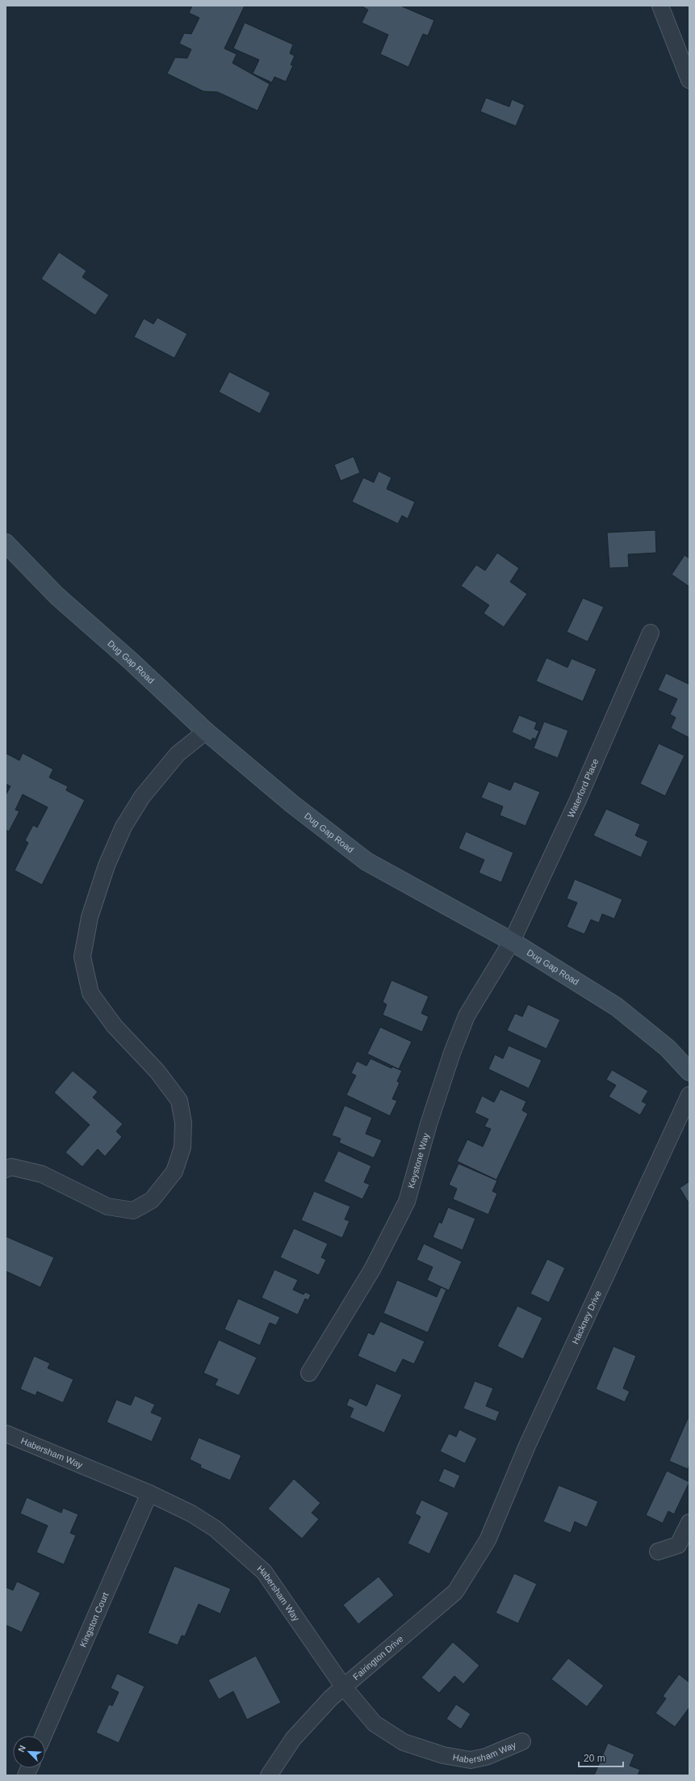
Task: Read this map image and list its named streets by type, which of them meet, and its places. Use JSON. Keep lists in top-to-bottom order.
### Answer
{
  "streets": {
    "street": [
      "Dug Gap Road",
      "Waterford Place",
      "Keystone Way",
      "Hackney Drive",
      "Habersham Way",
      "Kingston Court",
      "Fairington Drive"
    ]
  },
  "crossings": [
    ["Dug Gap Road", "Waterford Place"],
    ["Dug Gap Road", "Keystone Way"],
    ["Waterford Place", "Keystone Way"],
    ["Hackney Drive", "Fairington Drive"],
    ["Habersham Way", "Kingston Court"],
    ["Habersham Way", "Fairington Drive"]
  ],
  "scale_bar": "20 m",
  "north": "top left"
}
